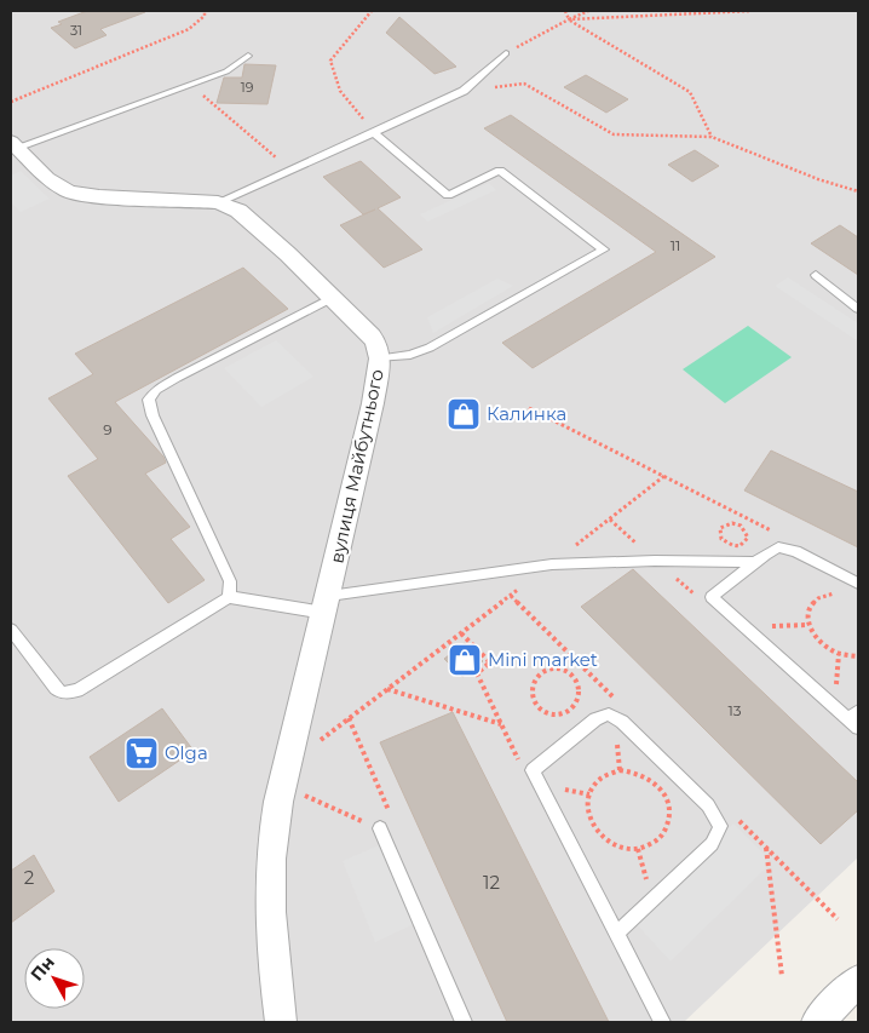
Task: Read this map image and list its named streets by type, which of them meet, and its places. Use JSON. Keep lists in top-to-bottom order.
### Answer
{
  "streets": {
    "street": ["вулиця Майбутнього"]
  },
  "places": {
    "shop": ["Калинка", "Mini market"],
    "supermarket": ["Olga"]
  },
  "house_numbers": [
    "31",
    "19",
    "11",
    "9",
    "13",
    "2",
    "12"
  ],
  "north": "top left"
}
